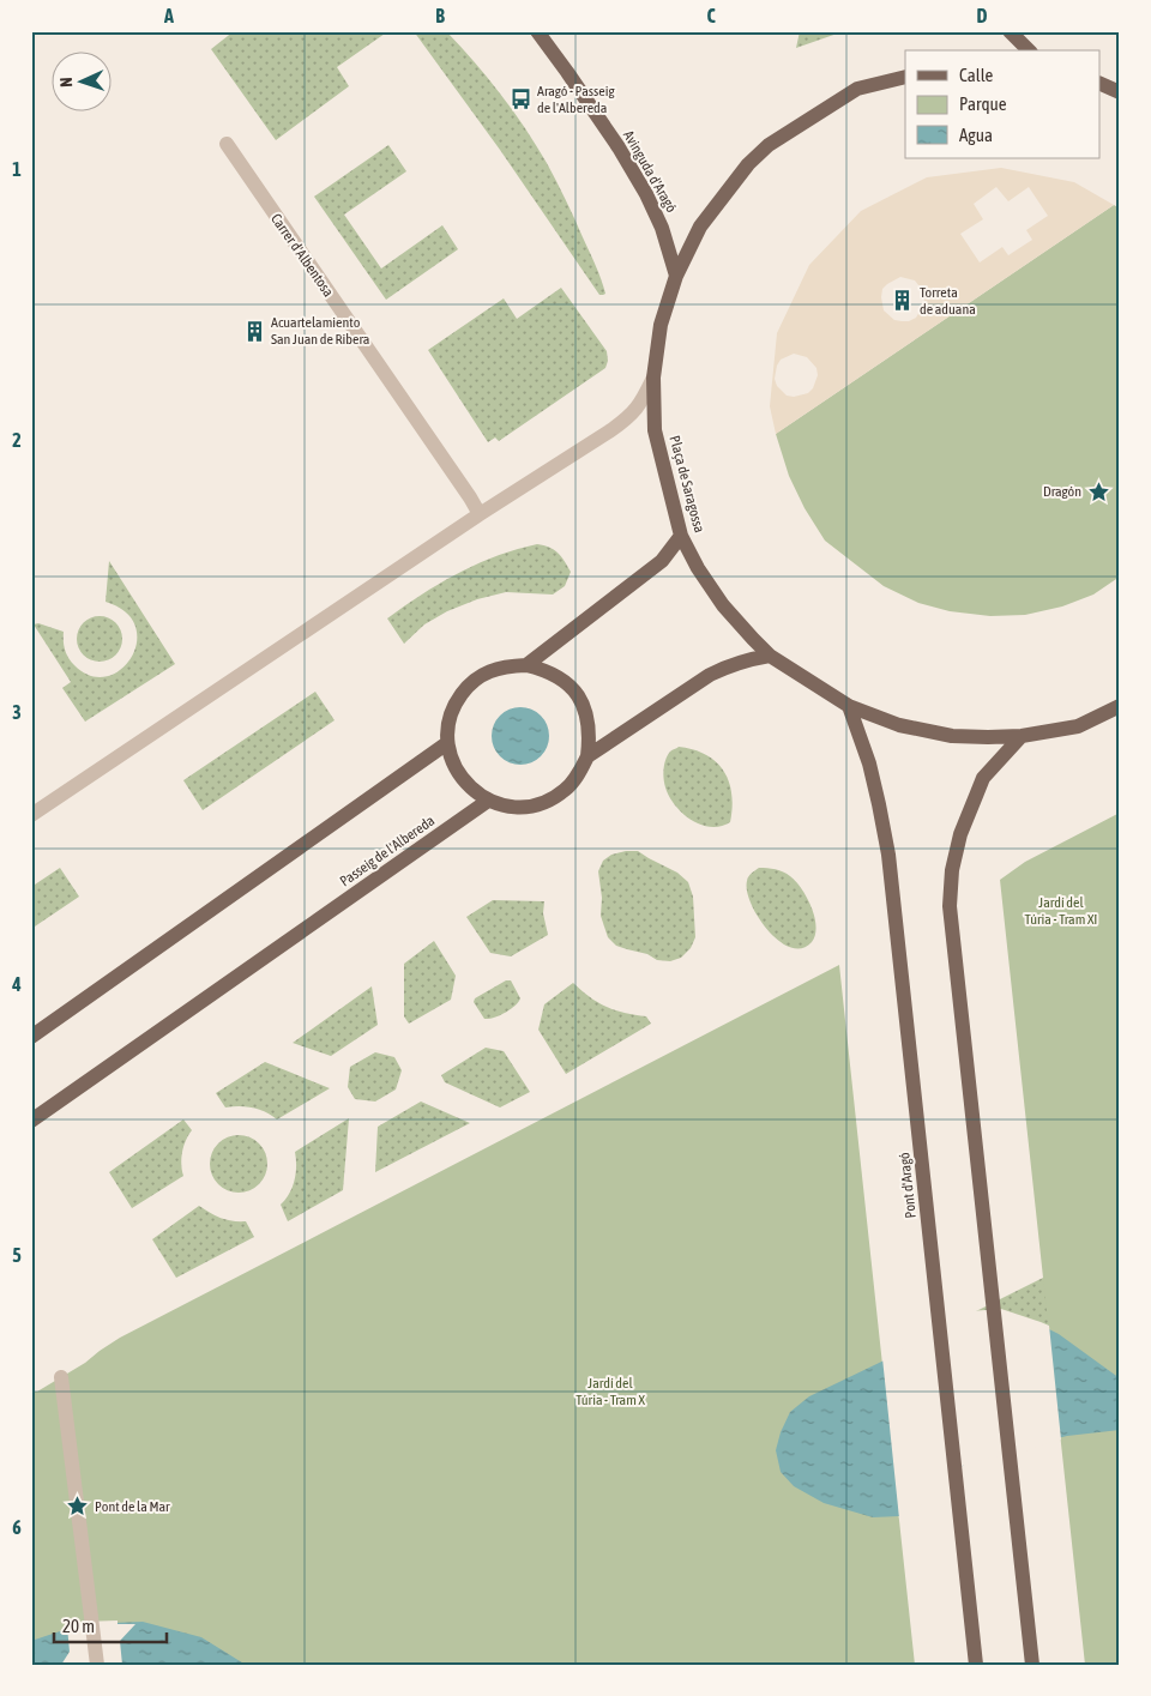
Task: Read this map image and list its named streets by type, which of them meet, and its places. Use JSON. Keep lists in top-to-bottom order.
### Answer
{
  "streets": {
    "main road": [
      "Avinguda d'Aragó",
      "Plaça de Saragossa",
      "Passeig de l'Albereda",
      "Pont d'Aragó"
    ],
    "street": ["Carrer d'Albentosa"]
  },
  "crossings": [
    ["Avinguda d'Aragó", "Plaça de Saragossa"],
    ["Plaça de Saragossa", "Pont d'Aragó"]
  ],
  "parks": ["Jardí del Túria - Tram XI", "Jardí del Túria - Tram X"],
  "places": {
    "bus stop": ["Aragó - Passeig de l'Albereda"],
    "building": ["Torreta de aduana", "Acuartelamiento San Juan de Ribera"],
    "place": ["Dragón", "Pont de la Mar"]
  },
  "legend": ["Calle", "Parque", "Agua"],
  "scale_bar": "20 m",
  "north": "left",
  "grid": {
    "columns": [
      "A",
      "B",
      "C",
      "D"
    ],
    "rows": [
      "1",
      "2",
      "3",
      "4",
      "5",
      "6"
    ]
  }
}
